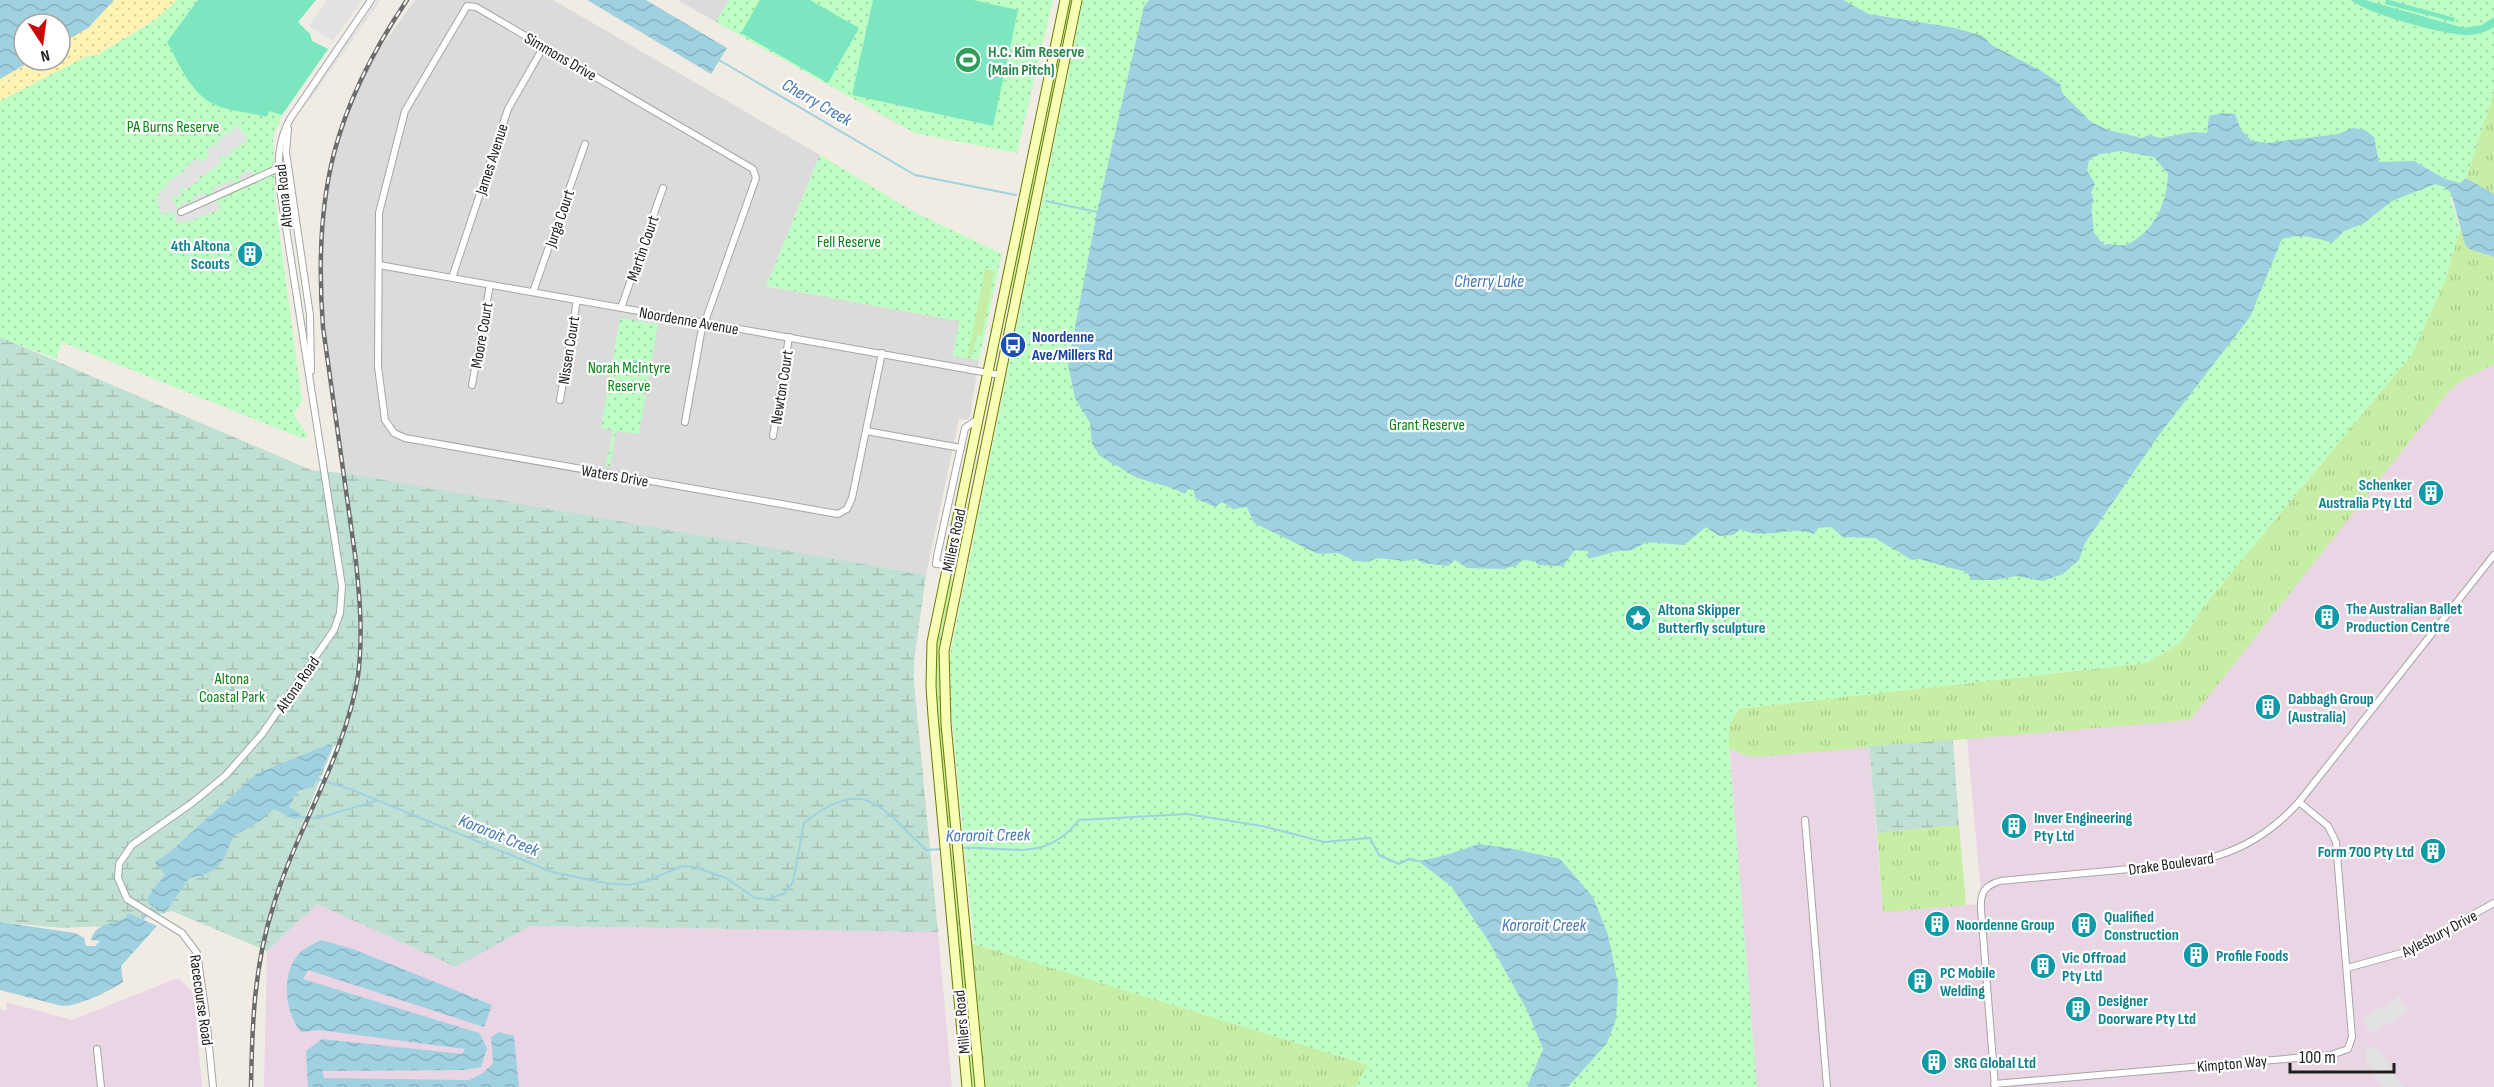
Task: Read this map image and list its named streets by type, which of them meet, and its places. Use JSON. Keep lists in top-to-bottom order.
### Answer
{
  "streets": {
    "main road": ["Millers Road"],
    "street": [
      "Simmons Drive",
      "James Avenue",
      "Altona Road",
      "Jurga Court",
      "Martin Court",
      "Noordenne Avenue",
      "Moore Court",
      "Nissen Court",
      "Newton Court",
      "Waters Drive",
      "Drake Boulevard",
      "Aylesbury Drive",
      "Racecourse Road",
      "Kimpton Way"
    ]
  },
  "crossings": [
    ["Simmons Drive", "James Avenue"],
    ["Simmons Drive", "Noordenne Avenue"],
    ["Simmons Drive", "Waters Drive"],
    ["James Avenue", "Noordenne Avenue"],
    ["Altona Road", "Racecourse Road"],
    ["Jurga Court", "Noordenne Avenue"],
    ["Martin Court", "Noordenne Avenue"],
    ["Noordenne Avenue", "Moore Court"],
    ["Noordenne Avenue", "Nissen Court"],
    ["Noordenne Avenue", "Newton Court"],
    ["Noordenne Avenue", "Waters Drive"],
    ["Noordenne Avenue", "Millers Road"],
    ["Drake Boulevard", "Kimpton Way"],
    ["Aylesbury Drive", "Kimpton Way"]
  ],
  "water": ["Cherry Creek", "Cherry Lake", "Kororoit Creek"],
  "parks": [
    "PA Burns Reserve",
    "Fell Reserve",
    "Norah McIntyre Reserve",
    "Grant Reserve",
    "Altona Coastal Park"
  ],
  "places": {
    "sports": ["H.C. Kim Reserve (Main Pitch)"],
    "building": [
      "4th Altona Scouts",
      "Schenker Australia Pty Ltd",
      "The Australian Ballet Production Centre",
      "Dabbagh Group (Australia)",
      "Inver Engineering Pty Ltd",
      "Form 700 Pty Ltd",
      "Noordenne Group",
      "Qualified Construction",
      "Profile Foods",
      "Vic Offroad Pty Ltd",
      "PC Mobile Welding",
      "Designer Doorware Pty Ltd",
      "SRG Global Ltd"
    ],
    "bus stop": ["Noordenne Ave/Millers Rd"],
    "place": ["Altona Skipper Butterfly sculpture"]
  },
  "scale_bar": "100 m",
  "north": "bottom"
}
